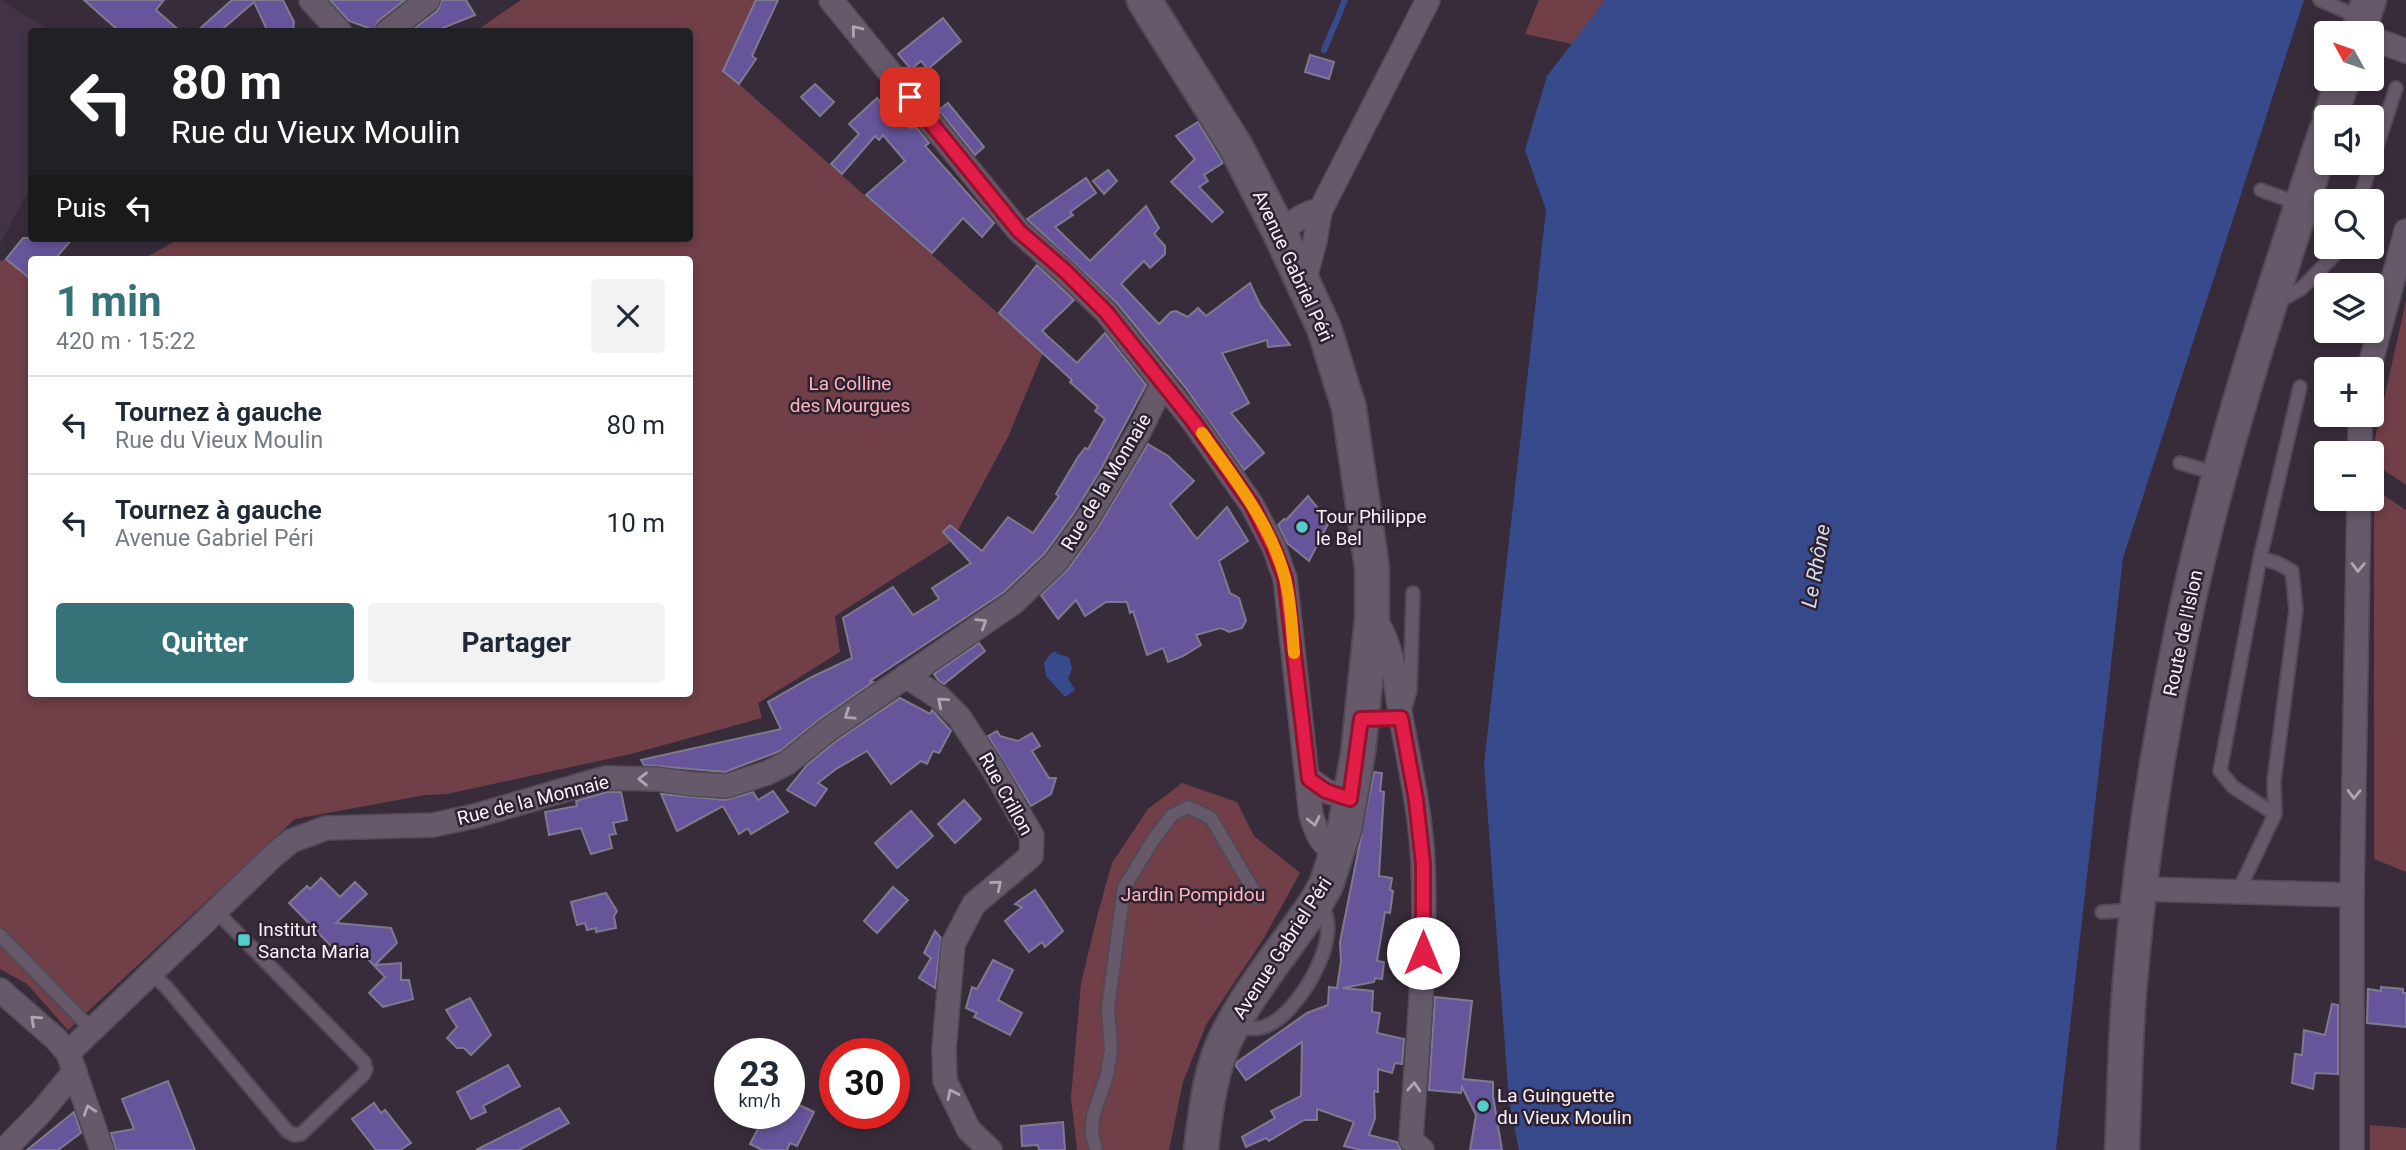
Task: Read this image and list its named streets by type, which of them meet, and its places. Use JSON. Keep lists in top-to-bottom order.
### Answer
{
  "streets": {
    "main road": ["Avenue Gabriel Péri", "Route de l'Islon"],
    "street": ["Rue de la Monnaie", "Rue Crillon"]
  },
  "crossings": [
    ["Rue de la Monnaie", "Rue Crillon"]
  ],
  "one_way": ["Rue Crillon"],
  "water": ["Le Rhône"],
  "parks": ["La Colline des Mourgues", "Jardin Pompidou"],
  "places": {
    "other": ["Tour Philippe le Bel", "La Guinguette du Vieux Moulin"],
    "transit": ["Institut Sancta Maria"]
  },
  "north": "top left",
  "page": {
    "map_buttons": ["+", "−"],
    "turn": ["80 m", "Rue du Vieux Moulin"],
    "then": "Puis",
    "heading": ["1 min", "420 m · 15:22"],
    "list": [
      {
        "name": "Tournez à gauche",
        "note": "Rue du Vieux Moulin",
        "value": "80 m"
      },
      {
        "name": "Tournez à gauche",
        "note": "Avenue Gabriel Péri",
        "value": "10 m"
      }
    ],
    "buttons": ["Quitter", "Partager"],
    "speed": "23 km/h",
    "limit": "30"
  }
}
